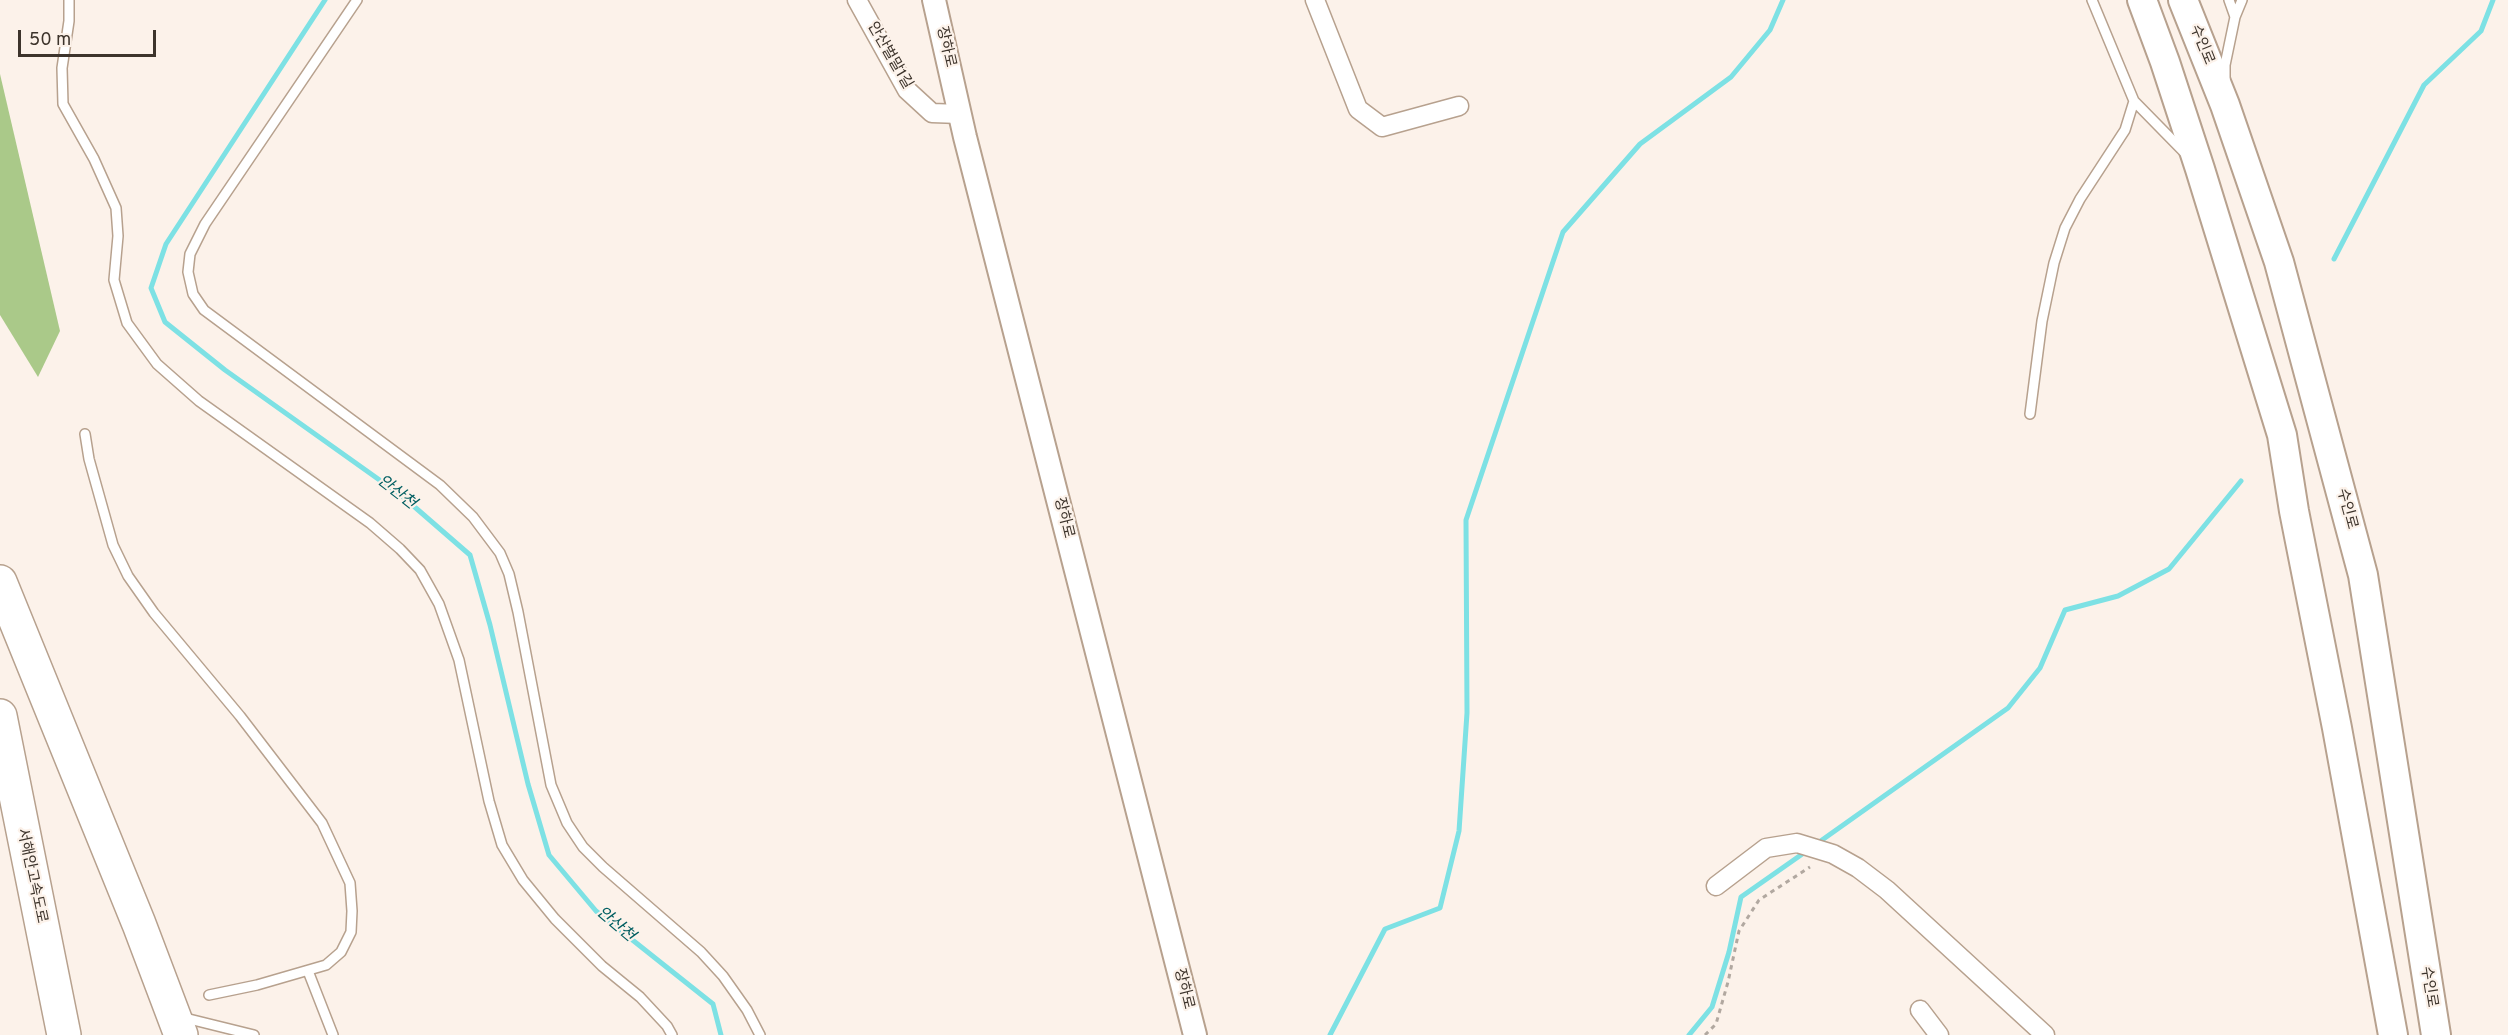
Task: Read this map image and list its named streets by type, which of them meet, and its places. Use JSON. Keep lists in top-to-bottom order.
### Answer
{
  "streets": {
    "highway": ["서해안고속도로"],
    "main road": ["수인로"],
    "street": ["장하로", "안산벌말1길"]
  },
  "crossings": [
    ["장하로", "안산벌말1길"]
  ],
  "water": ["안산천"],
  "scale_bar": "50 m"
}
